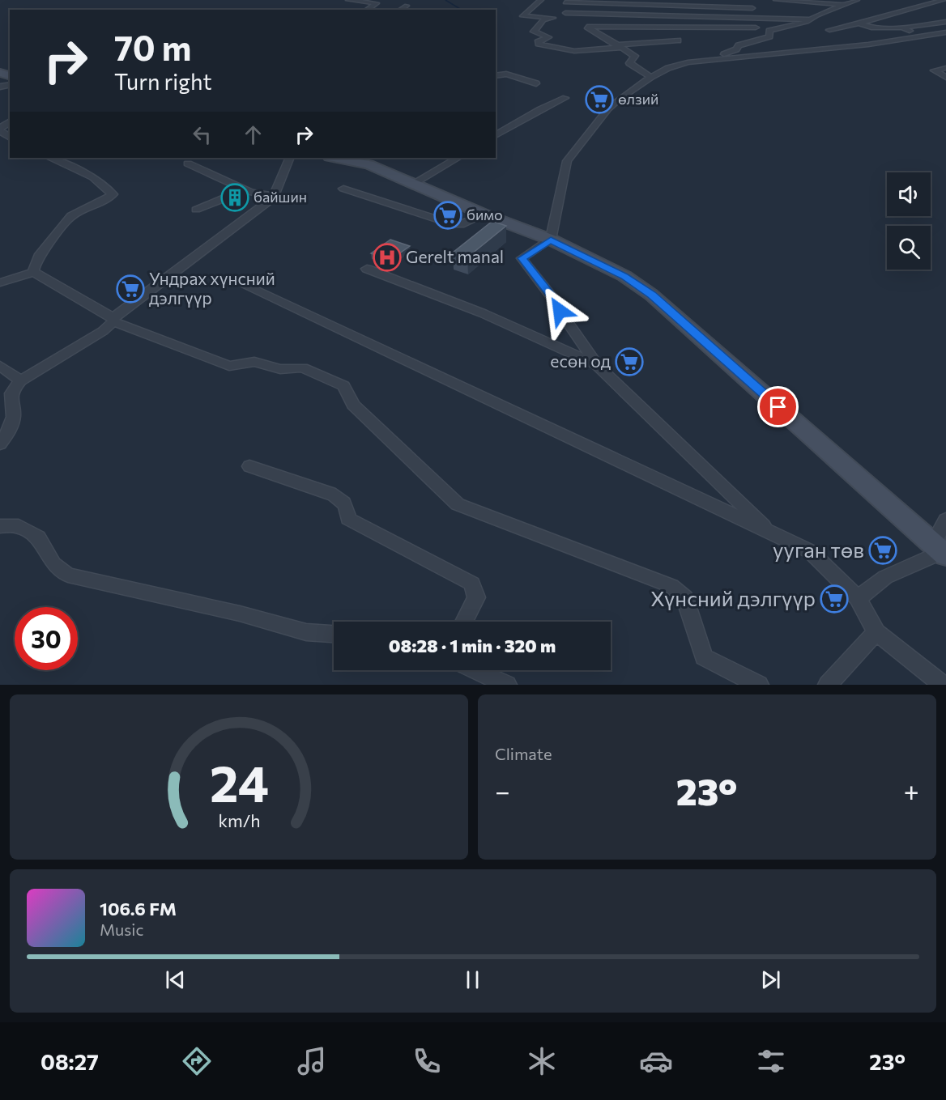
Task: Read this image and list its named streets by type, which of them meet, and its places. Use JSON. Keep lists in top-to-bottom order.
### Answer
{
  "places": {
    "supermarket": [
      "өлзий",
      "бимо",
      "Ундрах хүнсний дэлгүүр",
      "есөн од",
      "ууган төв",
      "Хүнсний дэлгүүр"
    ],
    "building": ["байшин"],
    "hospital": ["Gerelt manal"]
  },
  "page": {
    "turn": ["70 m", "Turn right"],
    "limit": "30",
    "trip": "08:28 · 1 min · 320 m",
    "tile": "Climate",
    "heat": ["−", "23°", "+"],
    "song": ["106.6 FM", "Music"],
    "tabs": ["08:27", "23°"],
    "gauge": ["24", "km/h"]
  }
}
